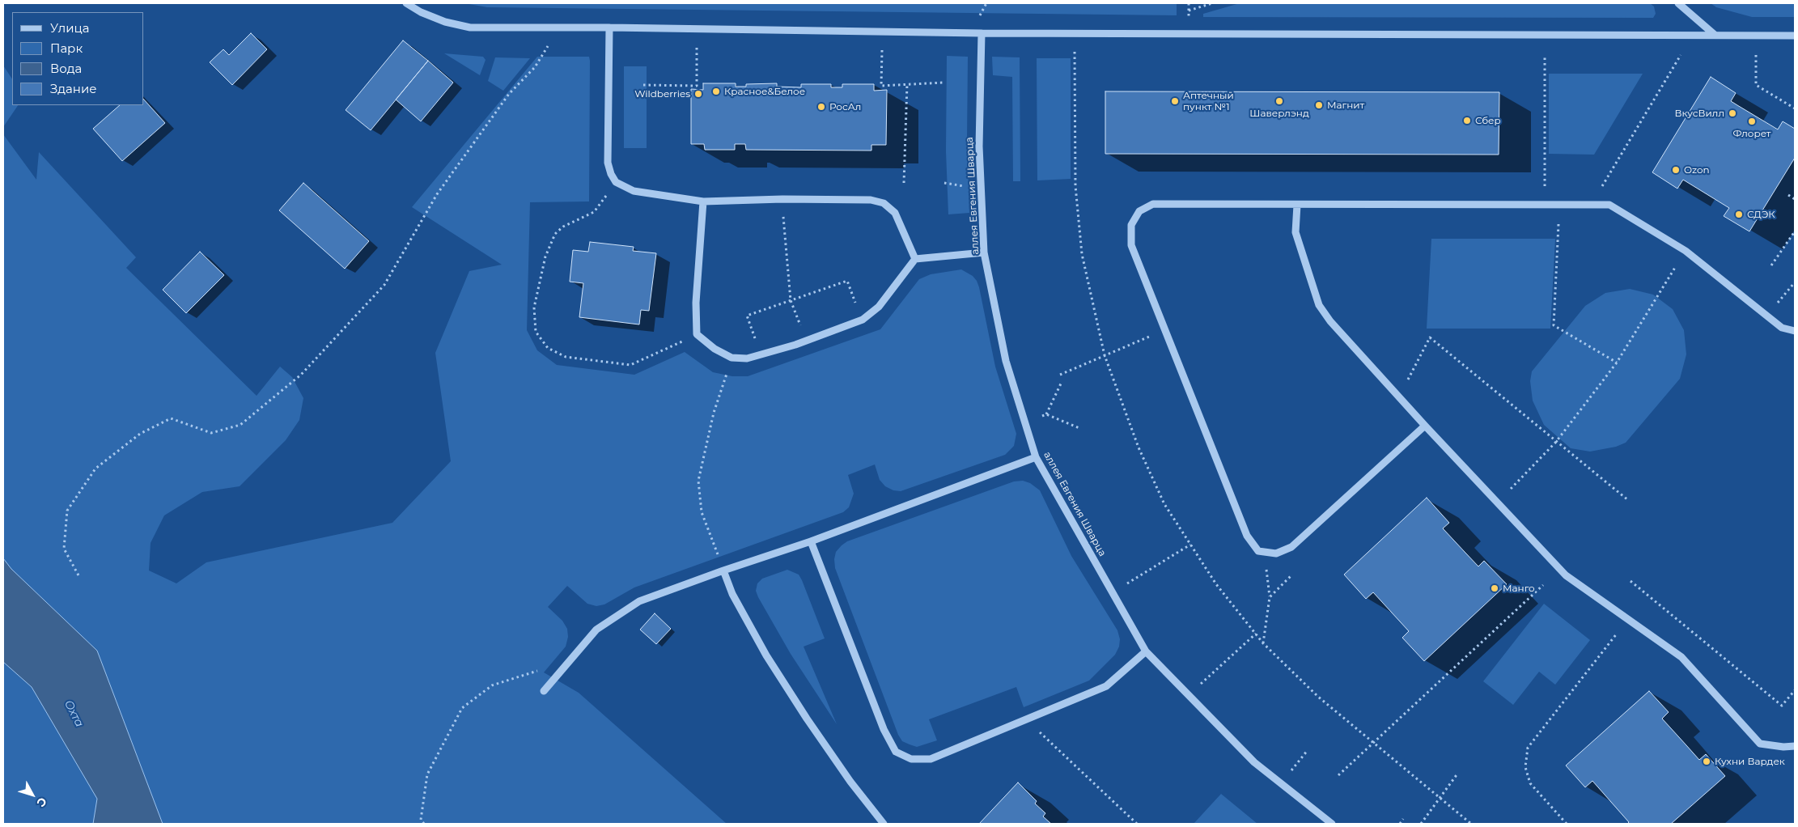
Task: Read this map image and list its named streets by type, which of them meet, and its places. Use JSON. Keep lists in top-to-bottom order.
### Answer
{
  "streets": {
    "street": ["аллея Евгения Шварца"]
  },
  "water": ["Охта"],
  "places": [
    "Красное&Белое",
    "Wildberries",
    "Аптечный пункт №1",
    "Шаверлэнд",
    "Магнит",
    "РосАл",
    "ВкусВилл",
    "Сбер",
    "Флорет",
    "Ozon",
    "СДЭК",
    "Манго",
    "Кухни Вардек"
  ],
  "legend": [
    "Улица",
    "Парк",
    "Вода",
    "Здание"
  ],
  "north": "bottom right"
}
